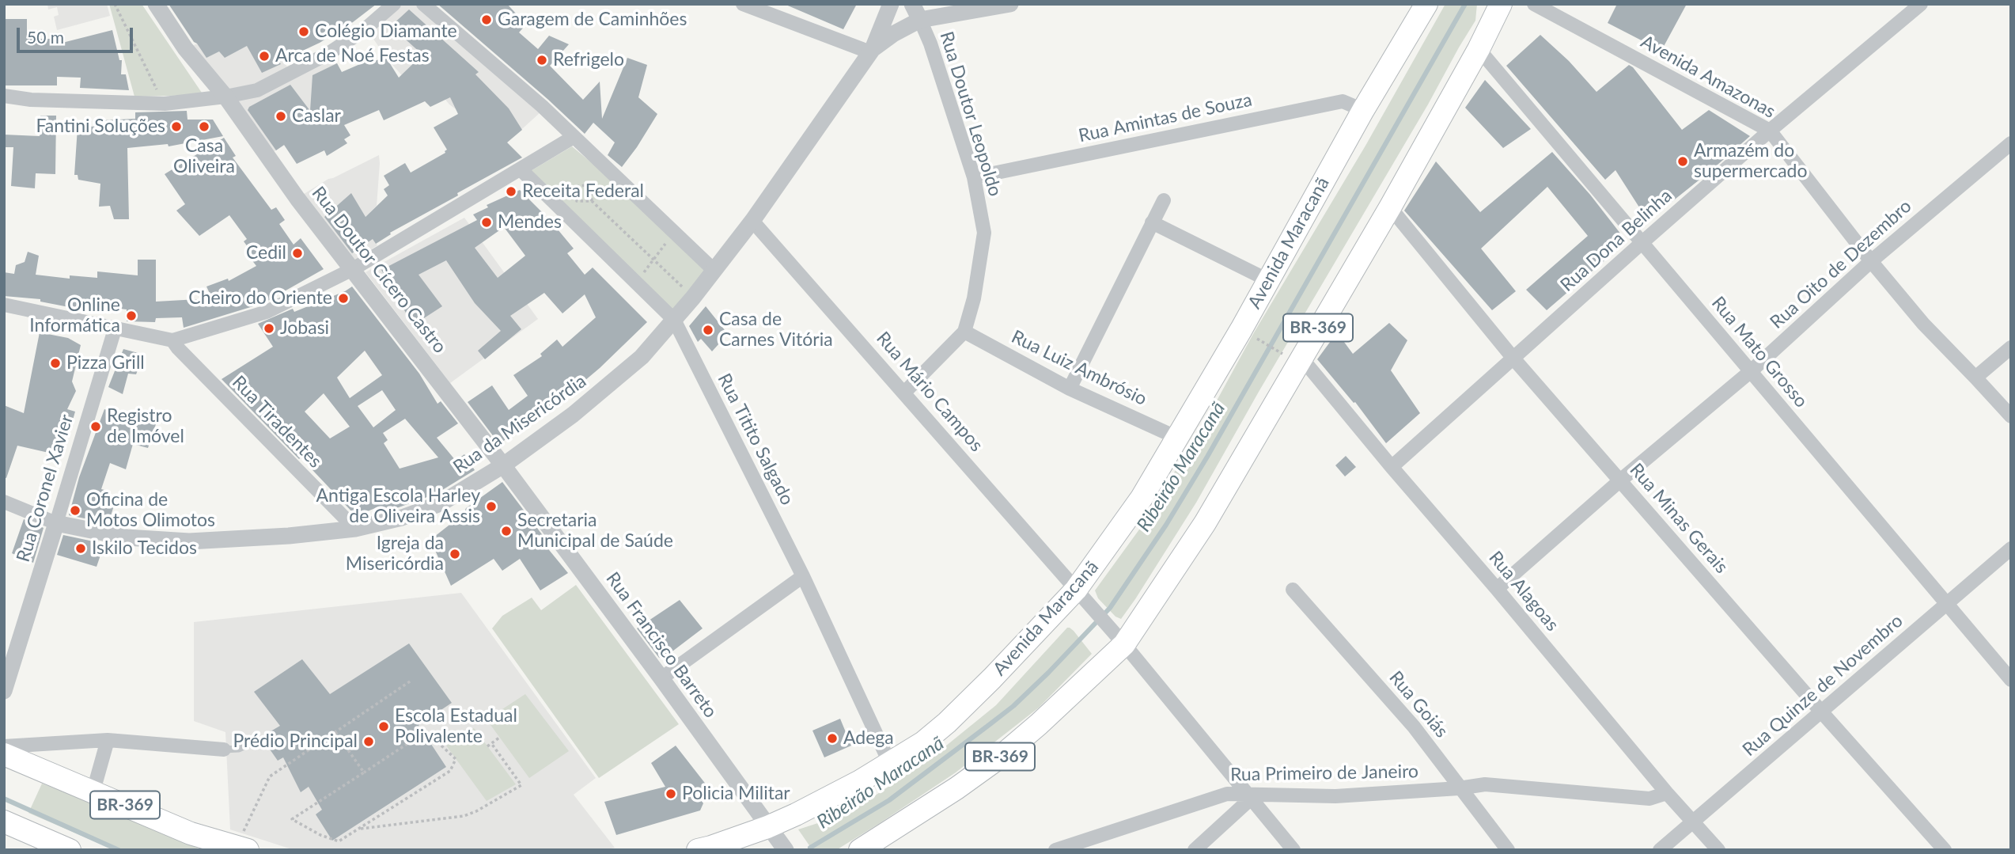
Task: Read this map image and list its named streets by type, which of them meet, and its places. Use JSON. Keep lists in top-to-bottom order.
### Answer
{
  "streets": {
    "main road": ["Avenida Maracanã", "BR-369"],
    "street": [
      "Avenida Amazonas",
      "Rua Doutor Leopoldo",
      "Rua Amintas de Souza",
      "Rua Dona Belinha",
      "Rua Oito de Dezembro",
      "Rua Doutor Cícero Castro",
      "Rua Mato Grosso",
      "Rua Luiz Ambrósio",
      "Rua Mário Campos",
      "Rua Tiradentes",
      "Rua da Misericórdia",
      "Rua Titito Salgado",
      "Rua Coronel Xavier",
      "Rua Minas Gerais",
      "Rua Alagoas",
      "Rua Francisco Barreto",
      "Rua Quinze de Novembro",
      "Rua Goiás",
      "Rua Primeiro de Janeiro"
    ]
  },
  "crossings": [
    ["Avenida Amazonas", "Rua Dona Belinha"],
    ["Avenida Amazonas", "Rua Oito de Dezembro"],
    ["Rua Doutor Leopoldo", "Rua Amintas de Souza"],
    ["Rua Doutor Leopoldo", "Rua Luiz Ambrósio"],
    ["Rua Doutor Leopoldo", "Rua Mário Campos"],
    ["Rua Doutor Leopoldo", "Rua da Misericórdia"],
    ["Rua Amintas de Souza", "Avenida Maracanã"],
    ["Rua Dona Belinha", "Rua Mato Grosso"],
    ["Rua Dona Belinha", "Rua Minas Gerais"],
    ["Rua Dona Belinha", "Rua Alagoas"],
    ["Avenida Maracanã", "Rua Luiz Ambrósio"],
    ["Avenida Maracanã", "Rua Mário Campos"],
    ["Avenida Maracanã", "Rua Titito Salgado"],
    ["Avenida Maracanã", "Rua Francisco Barreto"],
    ["Rua Oito de Dezembro", "Rua Mato Grosso"],
    ["Rua Oito de Dezembro", "Rua Minas Gerais"],
    ["Rua Oito de Dezembro", "Rua Alagoas"],
    ["Rua Doutor Cícero Castro", "Rua da Misericórdia"],
    ["Rua Doutor Cícero Castro", "Rua Francisco Barreto"],
    ["BR-369", "Rua Mato Grosso"],
    ["BR-369", "Rua Mário Campos"],
    ["BR-369", "Rua Minas Gerais"],
    ["BR-369", "Rua Alagoas"],
    ["Rua Mato Grosso", "Rua Quinze de Novembro"],
    ["Rua Mário Campos", "Rua da Misericórdia"],
    ["Rua Mário Campos", "Rua Primeiro de Janeiro"],
    ["Rua Tiradentes", "Rua da Misericórdia"],
    ["Rua da Misericórdia", "Rua Titito Salgado"],
    ["Rua da Misericórdia", "Rua Coronel Xavier"],
    ["Rua da Misericórdia", "Rua Francisco Barreto"],
    ["Rua Minas Gerais", "Rua Quinze de Novembro"],
    ["Rua Alagoas", "Rua Quinze de Novembro"],
    ["Rua Alagoas", "Rua Primeiro de Janeiro"],
    ["Rua Goiás", "Rua Primeiro de Janeiro"]
  ],
  "water": ["Ribeirão Maracanã"],
  "places": [
    "Garagem de Caminhões",
    "Colégio Diamante",
    "Arca de Noé Festas",
    "Refrigelo",
    "Caslar",
    "Fantini Soluções",
    "Casa Oliveira",
    "Armazém do supermercado",
    "Receita Federal",
    "Mendes",
    "Cedil",
    "Cheiro do Oriente",
    "Online Informática",
    "Jobasi",
    "Casa de Carnes Vitória",
    "Pizza Grill",
    "Registro de Imóvel",
    "Antiga Escola Harley de Oliveira Assis",
    "Oficina de Motos Olimotos",
    "Secretaria Municipal de Saúde",
    "Iskilo Tecidos",
    "Igreja da Misericórdia",
    "Escola Estadual Polivalente",
    "Adega",
    "Prédio Principal",
    "Policia Militar"
  ],
  "scale_bar": "50 m"
}
